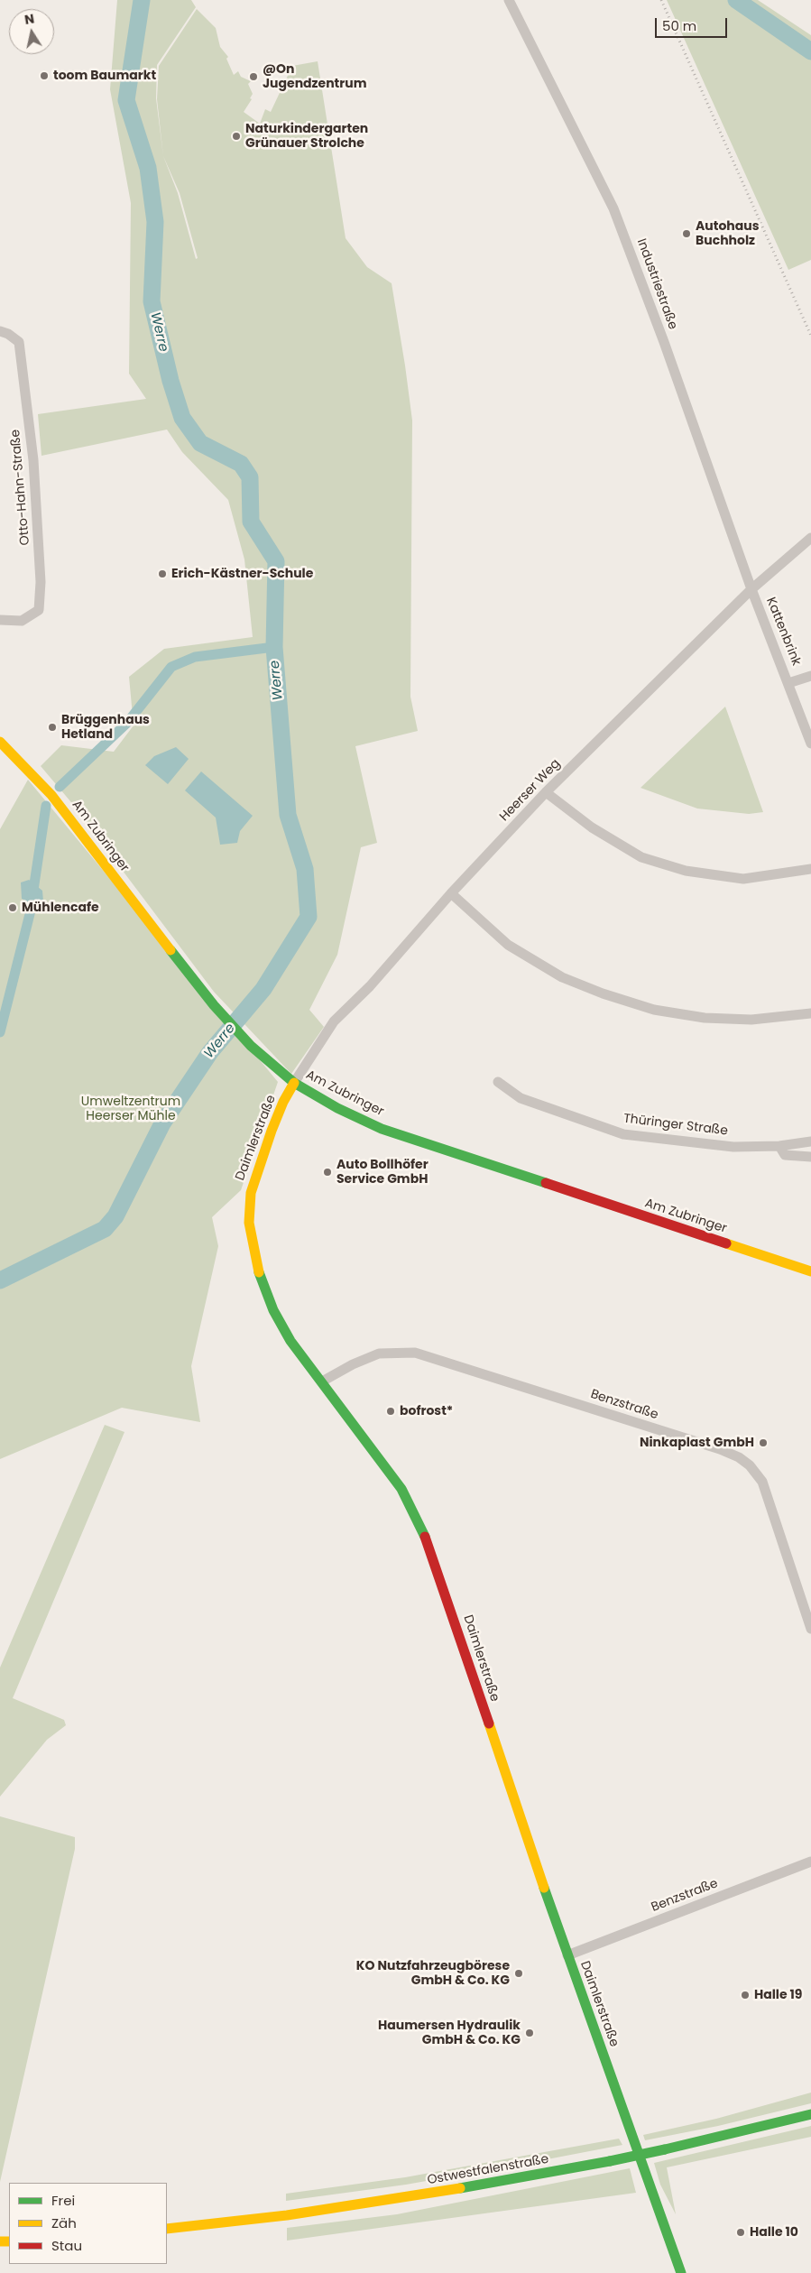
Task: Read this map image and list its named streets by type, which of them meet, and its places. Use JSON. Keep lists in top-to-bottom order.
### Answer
{
  "streets": {
    "main road": ["Am Zubringer", "Daimlerstraße", "Ostwestfalenstraße"],
    "street": [
      "Industriestraße",
      "Otto-Hahn-Straße",
      "Kattenbrink",
      "Heerser Weg",
      "Thüringer Straße",
      "Benzstraße"
    ]
  },
  "crossings": [
    ["Industriestraße", "Kattenbrink"],
    ["Industriestraße", "Heerser Weg"],
    ["Kattenbrink", "Heerser Weg"],
    ["Heerser Weg", "Am Zubringer"],
    ["Heerser Weg", "Daimlerstraße"],
    ["Am Zubringer", "Daimlerstraße"],
    ["Daimlerstraße", "Benzstraße"]
  ],
  "water": ["Werre"],
  "parks": ["Umweltzentrum Heerser Mühle"],
  "places": [
    "toom Baumarkt",
    "@On Jugendzentrum",
    "Naturkindergarten Grünauer Strolche",
    "Autohaus Buchholz",
    "Erich-Kästner-Schule",
    "Brüggenhaus Hetland",
    "Mühlencafe",
    "Auto Bollhöfer Service GmbH",
    "bofrost*",
    "Ninkaplast GmbH",
    "KO Nutzfahrzeugbörese GmbH & Co. KG",
    "Halle 19",
    "Haumersen Hydraulik GmbH & Co. KG",
    "Halle 10"
  ],
  "legend": ["Frei", "Zäh", "Stau"],
  "scale_bar": "50 m",
  "north": "top"
}
